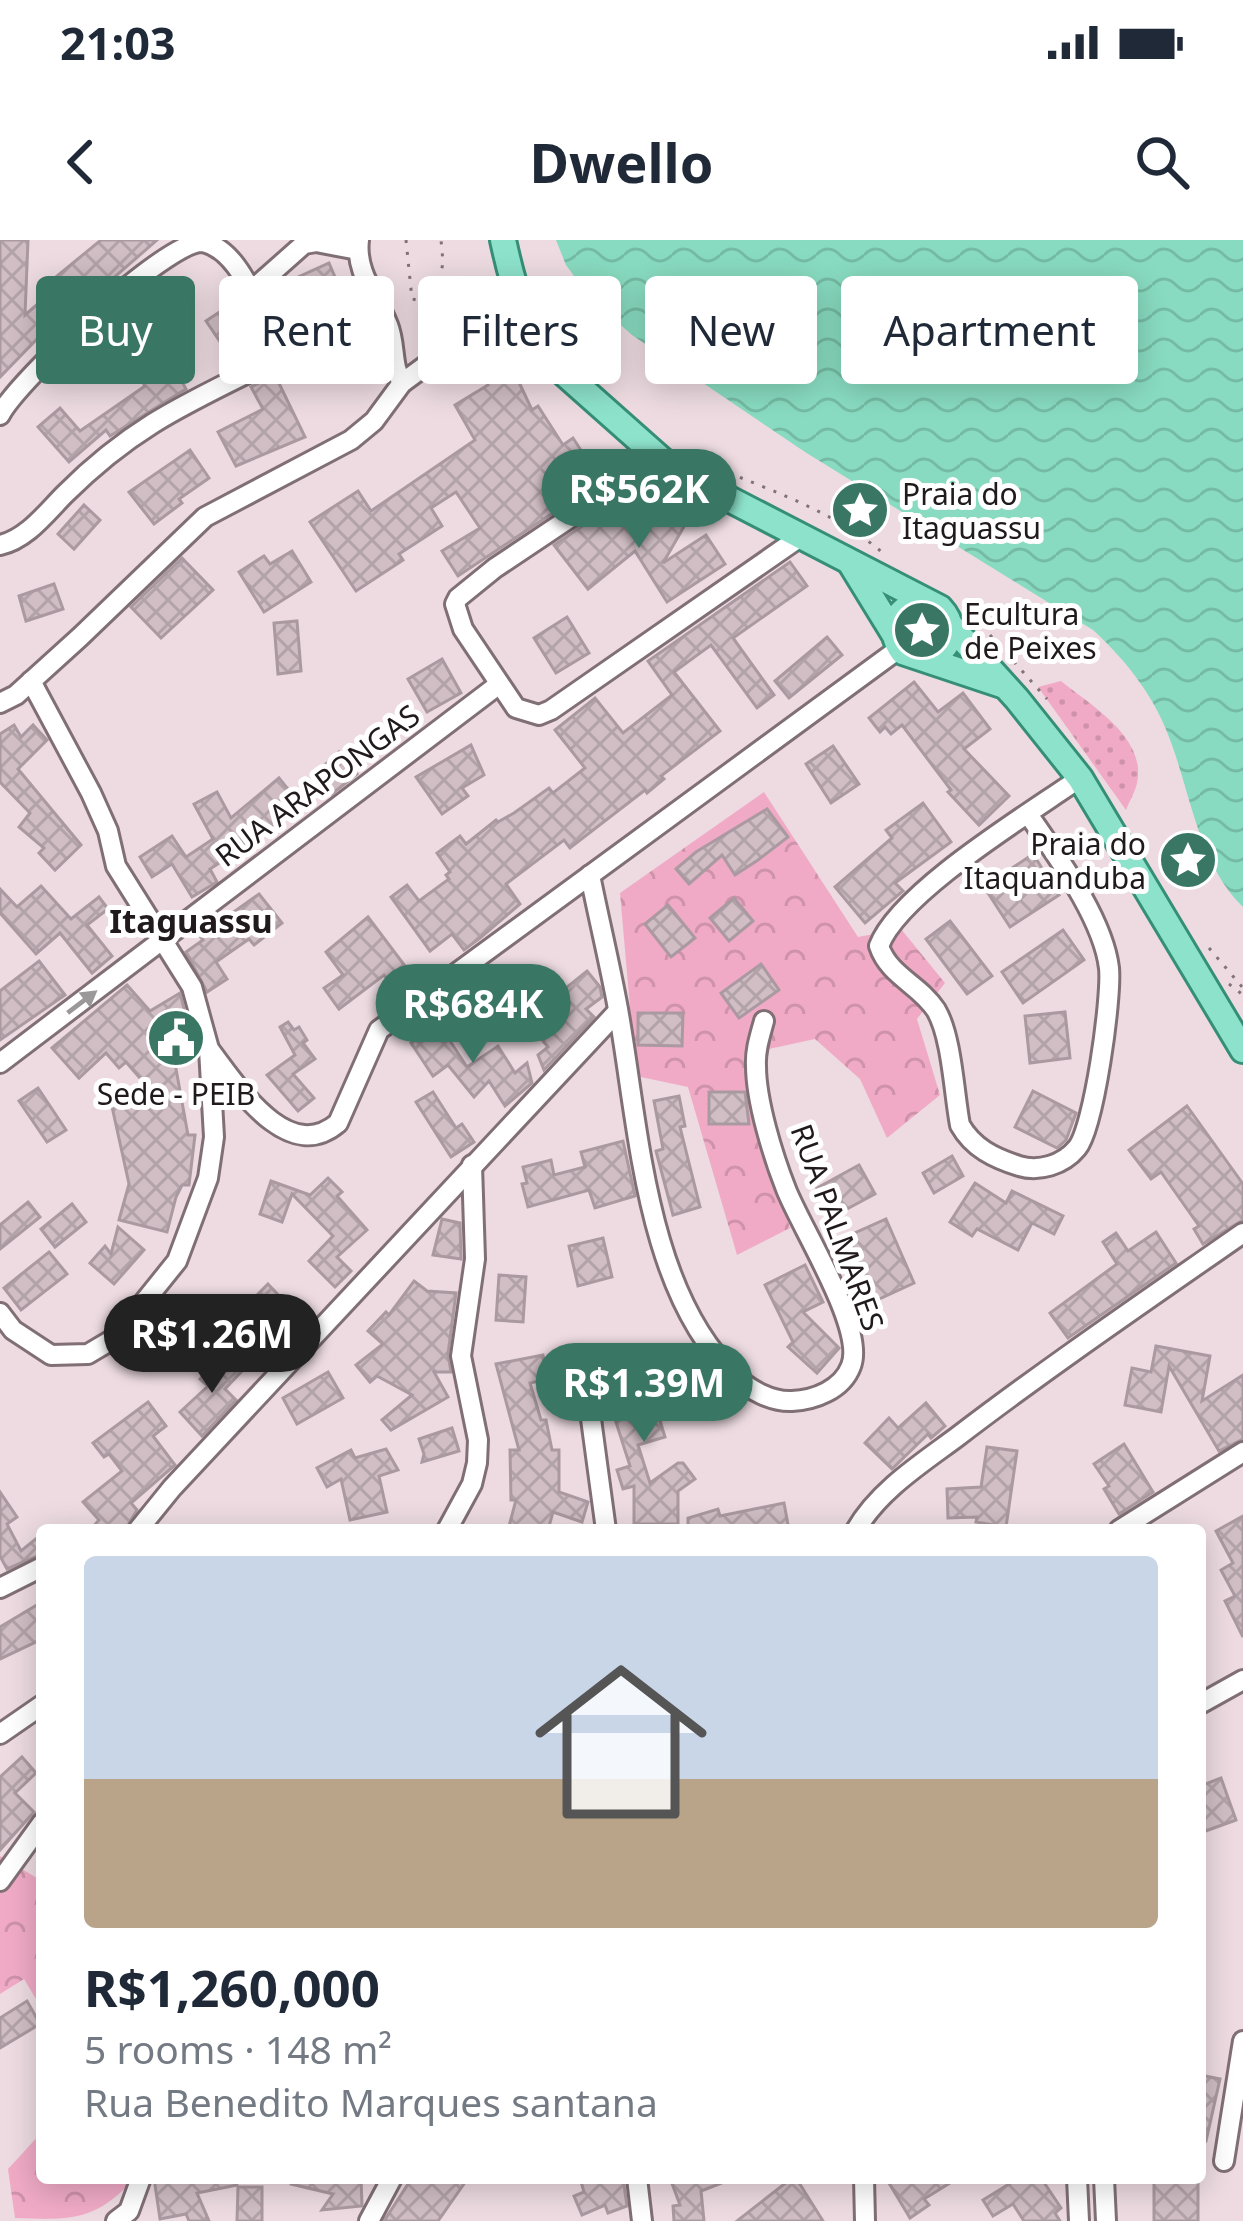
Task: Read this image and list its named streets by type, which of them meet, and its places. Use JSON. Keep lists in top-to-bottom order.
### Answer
{
  "streets": {
    "street": ["RUA ARAPONGAS", "RUA PALMARES"]
  },
  "districts": ["Itaguassu"],
  "places": {
    "place": ["Praia do Itaguassu", "Ecultura de Peixes", "Praia do Itaquanduba"],
    "public building": ["Sede - PEIB"]
  },
  "page": {
    "status": "21:03",
    "header": "Dwello",
    "chip": [
      "Buy",
      "Rent",
      "Filters",
      "New",
      "Apartment"
    ],
    "price": [
      "R$562K",
      "R$684K",
      "R$1.26M",
      "R$1.39M"
    ],
    "list": [
      {
        "name": "R$1,260,000",
        "note": "5 rooms · 148 m² · Rua Benedito Marques santana"
      }
    ]
  }
}
